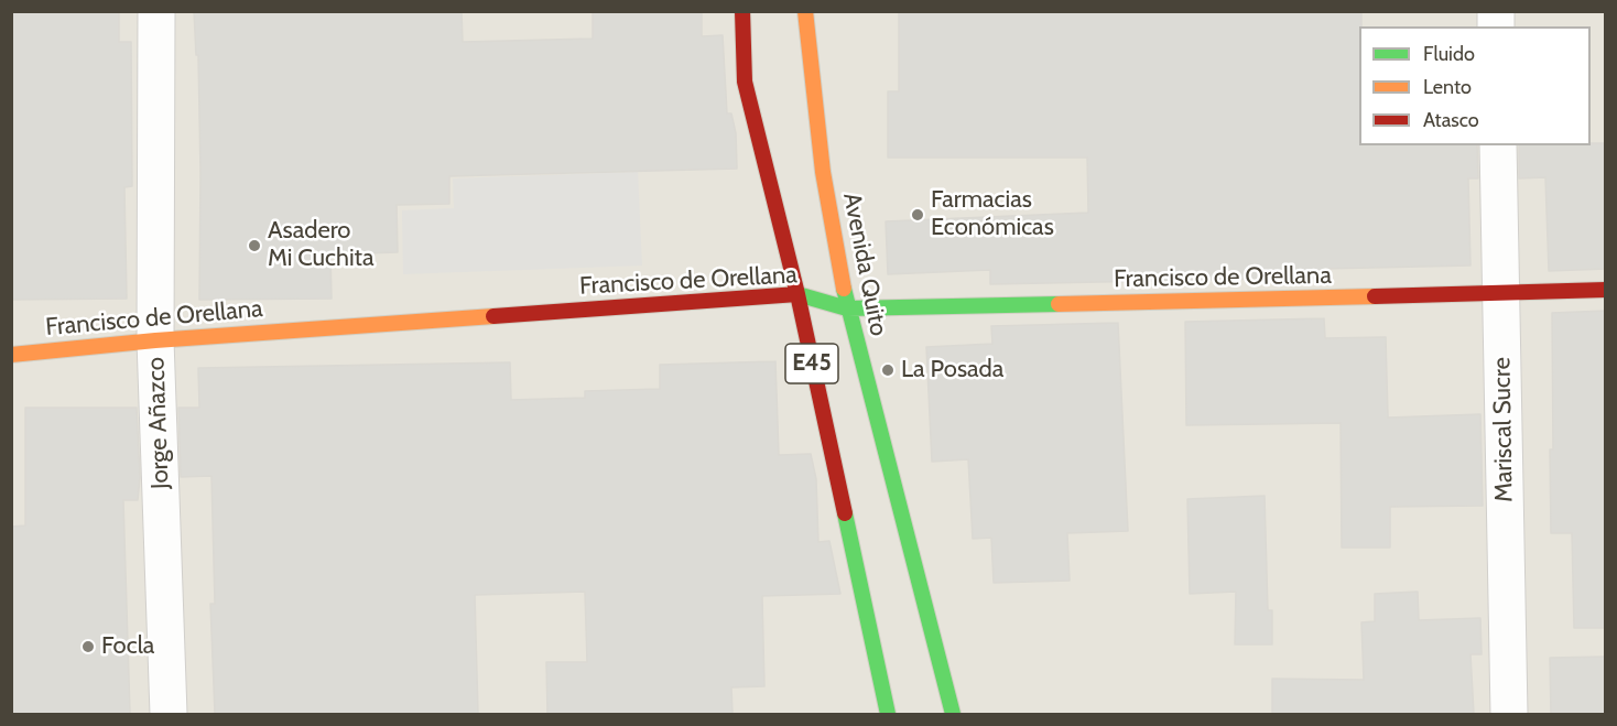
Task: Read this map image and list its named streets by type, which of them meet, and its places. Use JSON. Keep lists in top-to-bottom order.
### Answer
{
  "streets": {
    "main road": ["Avenida Quito", "Francisco de Orellana", "E45"],
    "street": ["Jorge Añazco", "Mariscal Sucre"]
  },
  "crossings": [
    ["Avenida Quito", "Francisco de Orellana"],
    ["Francisco de Orellana", "E45"],
    ["Francisco de Orellana", "Jorge Añazco"],
    ["Francisco de Orellana", "Mariscal Sucre"]
  ],
  "places": [
    "Farmacias Económicas",
    "Asadero Mi Cuchita",
    "La Posada",
    "Focla"
  ],
  "legend": ["Fluido", "Lento", "Atasco"]
}
